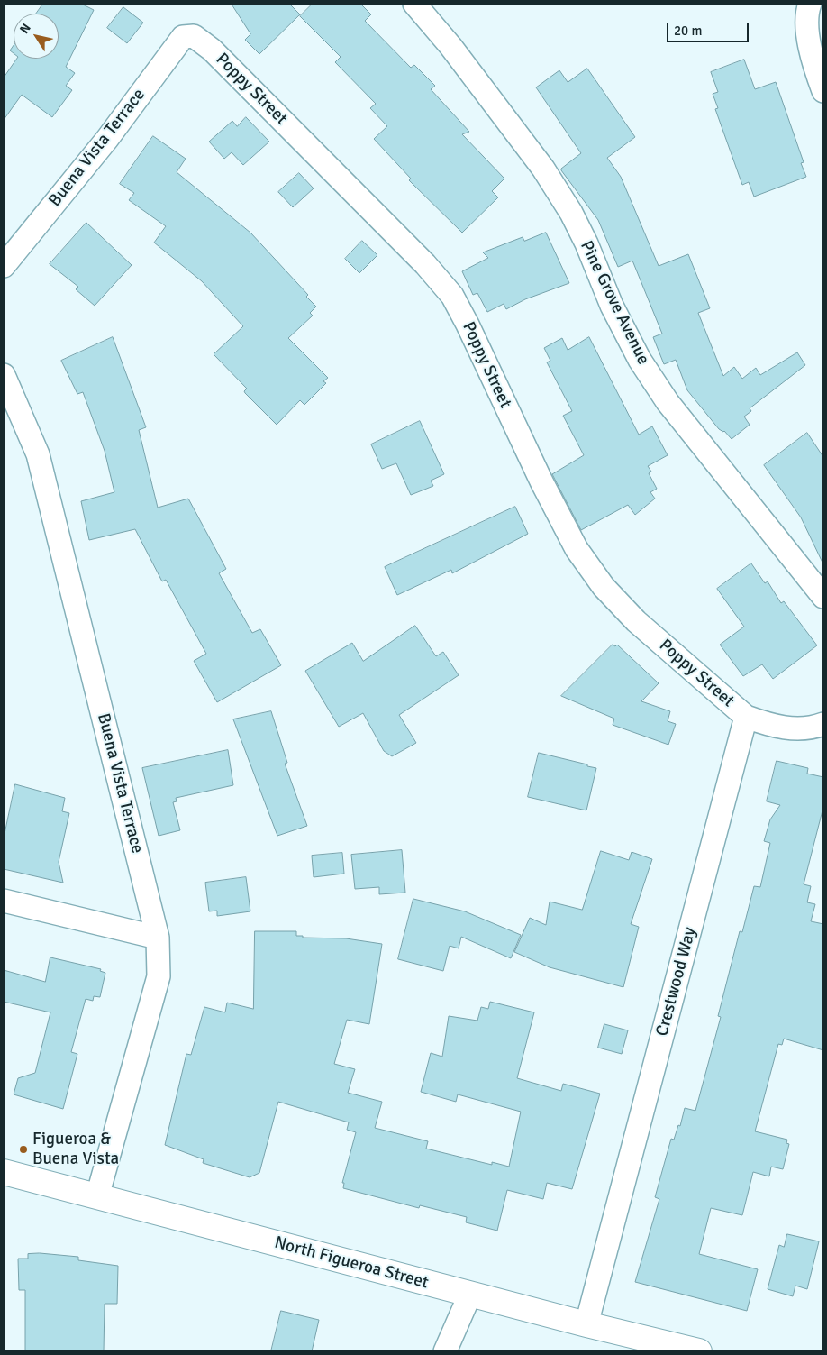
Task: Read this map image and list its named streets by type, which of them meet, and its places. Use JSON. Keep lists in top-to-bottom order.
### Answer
{
  "streets": {
    "main road": ["North Figueroa Street"],
    "street": [
      "Poppy Street",
      "Buena Vista Terrace",
      "Pine Grove Avenue",
      "Crestwood Way"
    ]
  },
  "crossings": [
    ["Poppy Street", "Buena Vista Terrace"],
    ["Poppy Street", "Crestwood Way"],
    ["Buena Vista Terrace", "North Figueroa Street"],
    ["Crestwood Way", "North Figueroa Street"]
  ],
  "places": ["Figueroa & Buena Vista"],
  "scale_bar": "20 m",
  "north": "top left"
}
